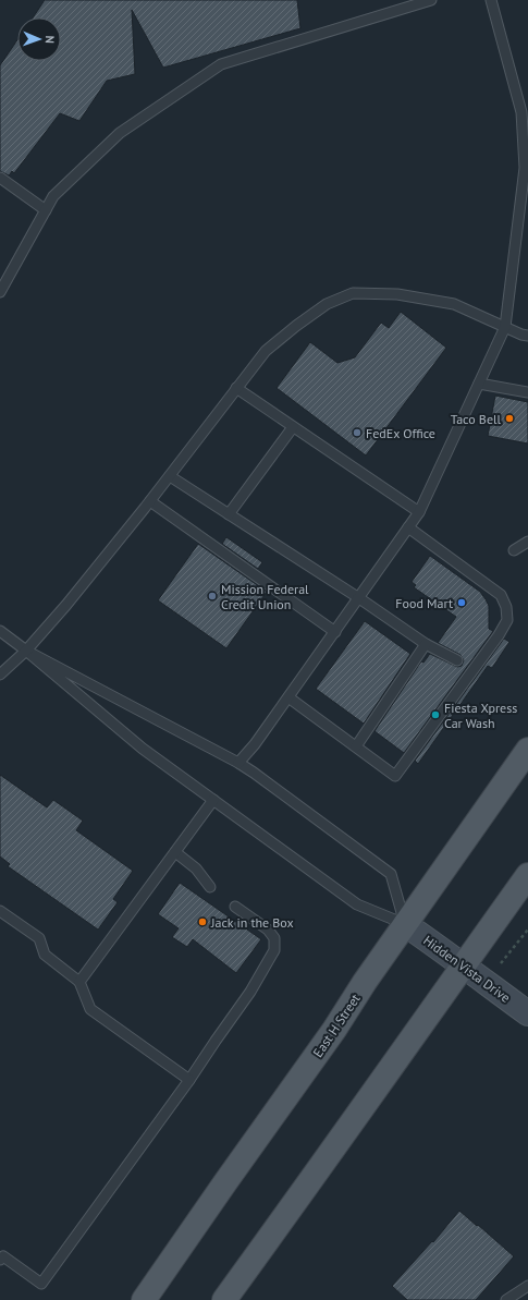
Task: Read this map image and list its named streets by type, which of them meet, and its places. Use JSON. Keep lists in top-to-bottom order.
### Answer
{
  "streets": {
    "main road": ["East H Street"],
    "street": ["Hidden Vista Drive"]
  },
  "crossings": [
    ["Hidden Vista Drive", "East H Street"]
  ],
  "places": [
    "Taco Bell",
    "FedEx Office",
    "Mission Federal Credit Union",
    "Food Mart",
    "Fiesta Xpress Car Wash",
    "Jack in the Box"
  ],
  "north": "right"
}
